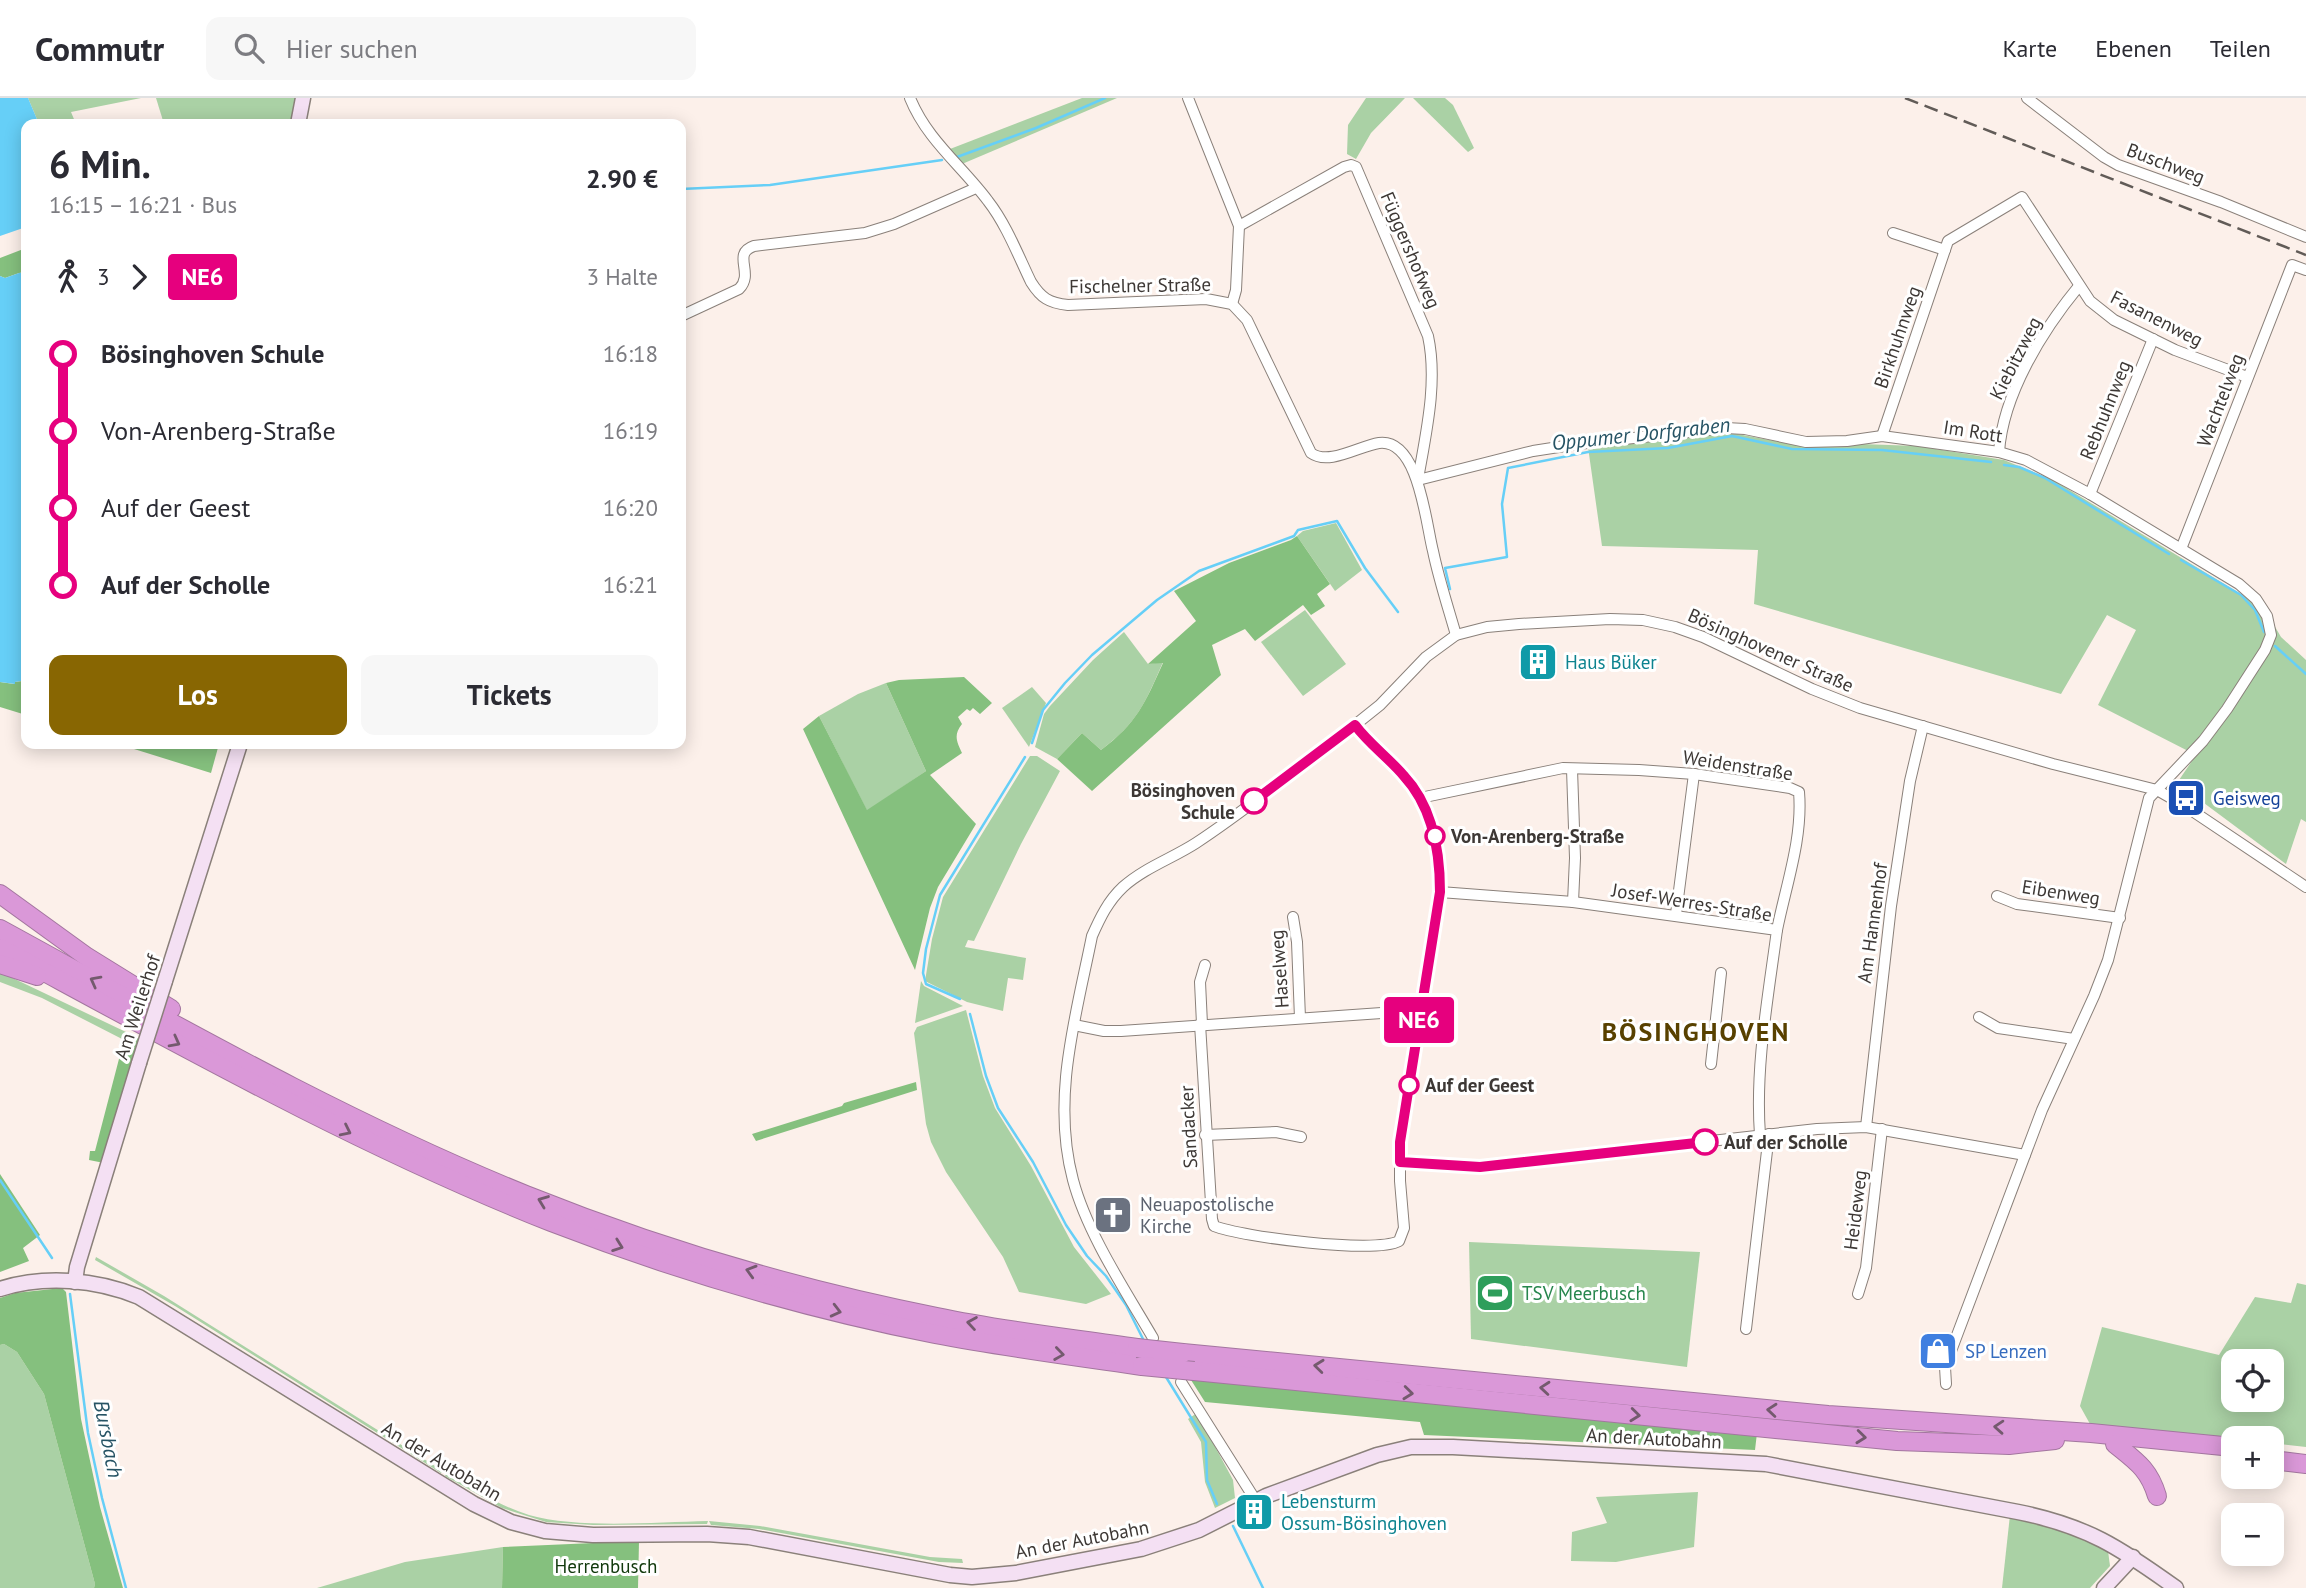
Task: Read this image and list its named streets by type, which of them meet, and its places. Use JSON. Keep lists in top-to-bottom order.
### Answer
{
  "streets": {
    "main road": ["Am Weilerhof", "An der Autobahn"],
    "street": [
      "Buschweg",
      "Függershofweg",
      "Fischelner Straße",
      "Fasanenweg",
      "Birkhuhnweg",
      "Kiebitzweg",
      "Wachtelweg",
      "Rebhuhnweg",
      "Im Rott",
      "Bösinghovener Straße",
      "Weidenstraße",
      "Eibenweg",
      "Josef-Werres-Straße",
      "Am Hannenhof",
      "Haselweg",
      "Sandacker",
      "Heideweg"
    ]
  },
  "crossings": [
    ["Függershofweg", "Fischelner Straße"],
    ["Függershofweg", "Im Rott"],
    ["Fischelner Straße", "Im Rott"],
    ["Fischelner Straße", "Bösinghovener Straße"],
    ["Fasanenweg", "Birkhuhnweg"],
    ["Fasanenweg", "Kiebitzweg"],
    ["Fasanenweg", "Wachtelweg"],
    ["Fasanenweg", "Rebhuhnweg"],
    ["Birkhuhnweg", "Im Rott"],
    ["Kiebitzweg", "Im Rott"],
    ["Wachtelweg", "Im Rott"],
    ["Rebhuhnweg", "Im Rott"],
    ["Im Rott", "Bösinghovener Straße"],
    ["Bösinghovener Straße", "Am Hannenhof"],
    ["Weidenstraße", "Josef-Werres-Straße"],
    ["Am Weilerhof", "An der Autobahn"]
  ],
  "districts": ["BÖSINGHOVEN"],
  "water": ["Oppumer Dorfgraben", "Bursbach"],
  "parks": ["Herrenbusch"],
  "places": {
    "building": ["Haus Büker", "Lebensturm Ossum-Bösinghoven"],
    "bus stop": ["Geisweg"],
    "other": [
      "Bösinghoven Schule",
      "Von-Arenberg-Straße",
      "Auf der Geest",
      "Auf der Scholle"
    ],
    "church": ["Neuapostolische Kirche"],
    "sports": ["TSV Meerbusch"],
    "shop": ["SP Lenzen"]
  },
  "lines": ["bus line NE6"],
  "page": {
    "header": "Commutr",
    "search": "Hier suchen",
    "nav": ["Karte", "Ebenen", "Teilen"],
    "on_map": "NE6",
    "heading": ["6 Min.", "16:15 – 16:21 · Bus", "2.90 €"],
    "legs": ["3", "NE6", "3 Halte"],
    "list": [
      {
        "name": "Bösinghoven Schule",
        "value": "16:18"
      },
      {
        "name": "Von-Arenberg-Straße",
        "value": "16:19"
      },
      {
        "name": "Auf der Geest",
        "value": "16:20"
      },
      {
        "name": "Auf der Scholle",
        "value": "16:21"
      }
    ],
    "buttons": ["Los", "Tickets"],
    "map_buttons": ["+", "−"]
  }
}
